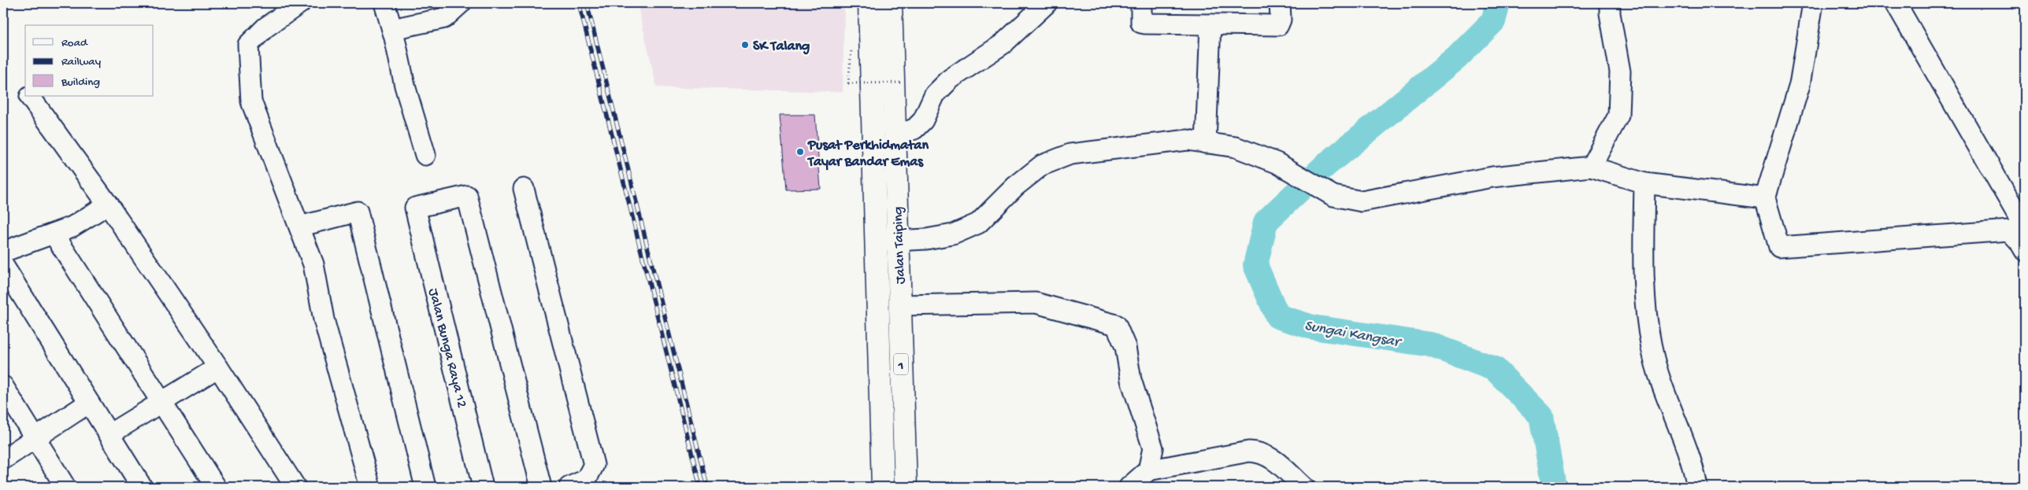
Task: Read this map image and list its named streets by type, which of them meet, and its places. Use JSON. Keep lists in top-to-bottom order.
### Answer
{
  "streets": {
    "highway": ["Jalan Taiping", "1"],
    "street": ["Jalan Bunga Raya 12"]
  },
  "water": ["Sungai Kangsar"],
  "places": ["SK Talang", "Pusat Perkhidmatan Tayar Bandar Emas"],
  "legend": ["Road", "Railway", "Building"]
}
